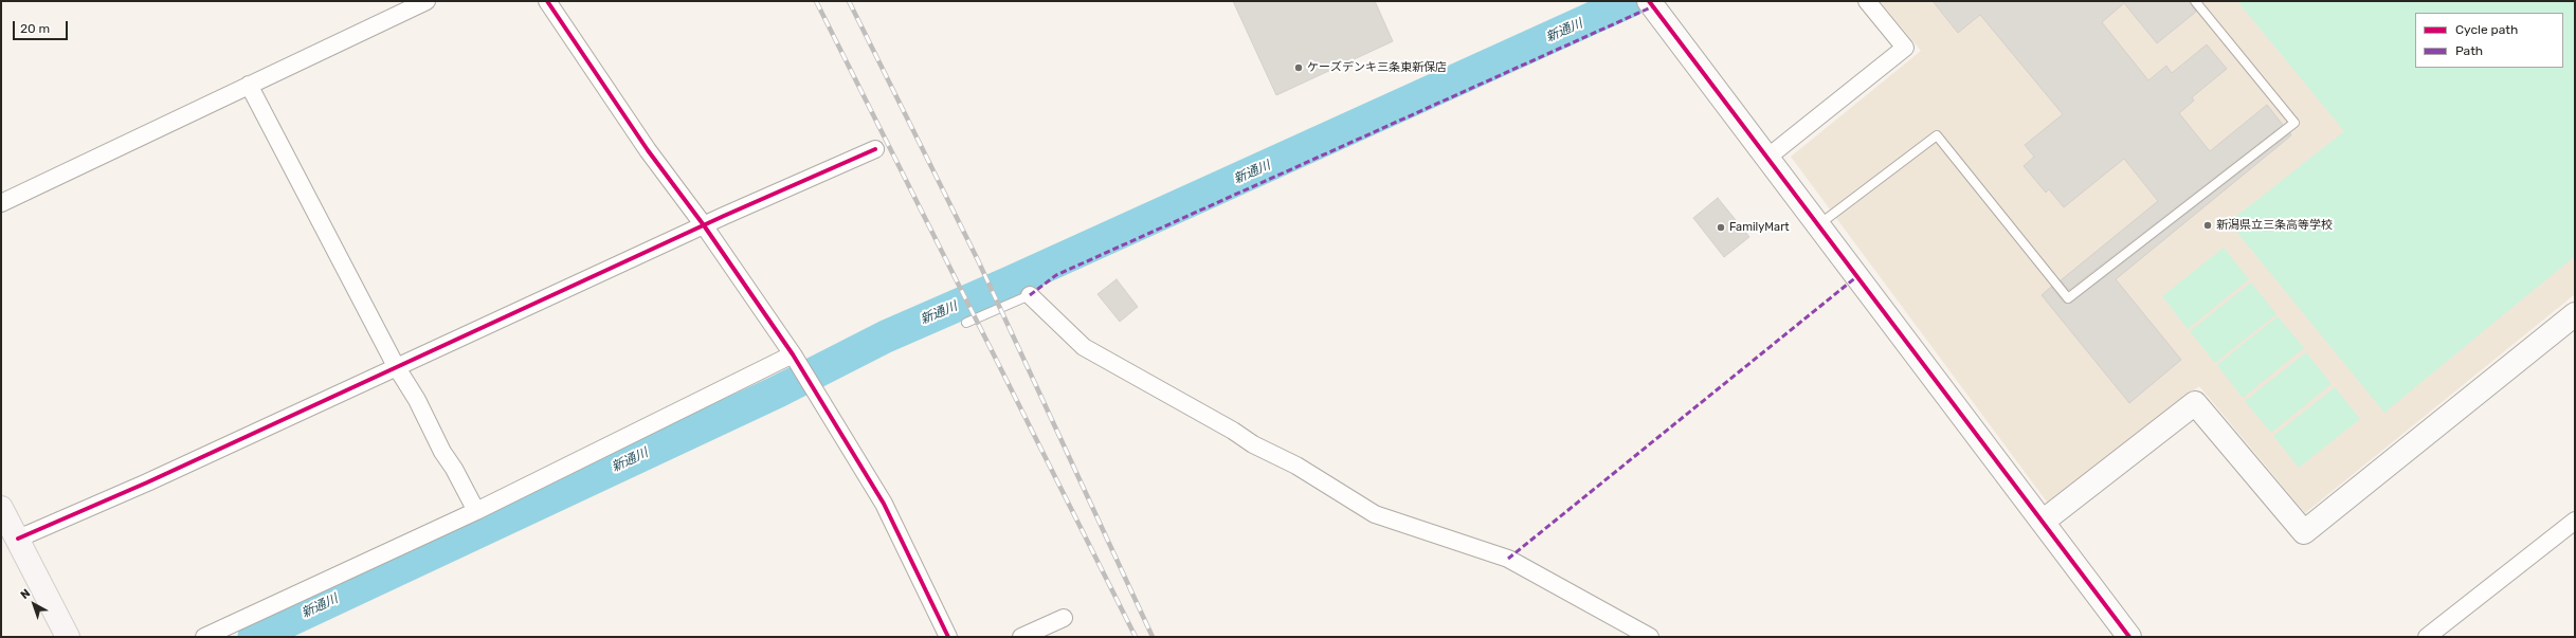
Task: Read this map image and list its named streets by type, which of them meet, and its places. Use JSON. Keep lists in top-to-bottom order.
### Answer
{
  "water": ["新通川"],
  "places": ["ケーズデンキ三条東新保店", "新潟県立三条高等学校", "FamilyMart"],
  "legend": ["Cycle path", "Path"],
  "scale_bar": "20 m",
  "north": "top left"
}
